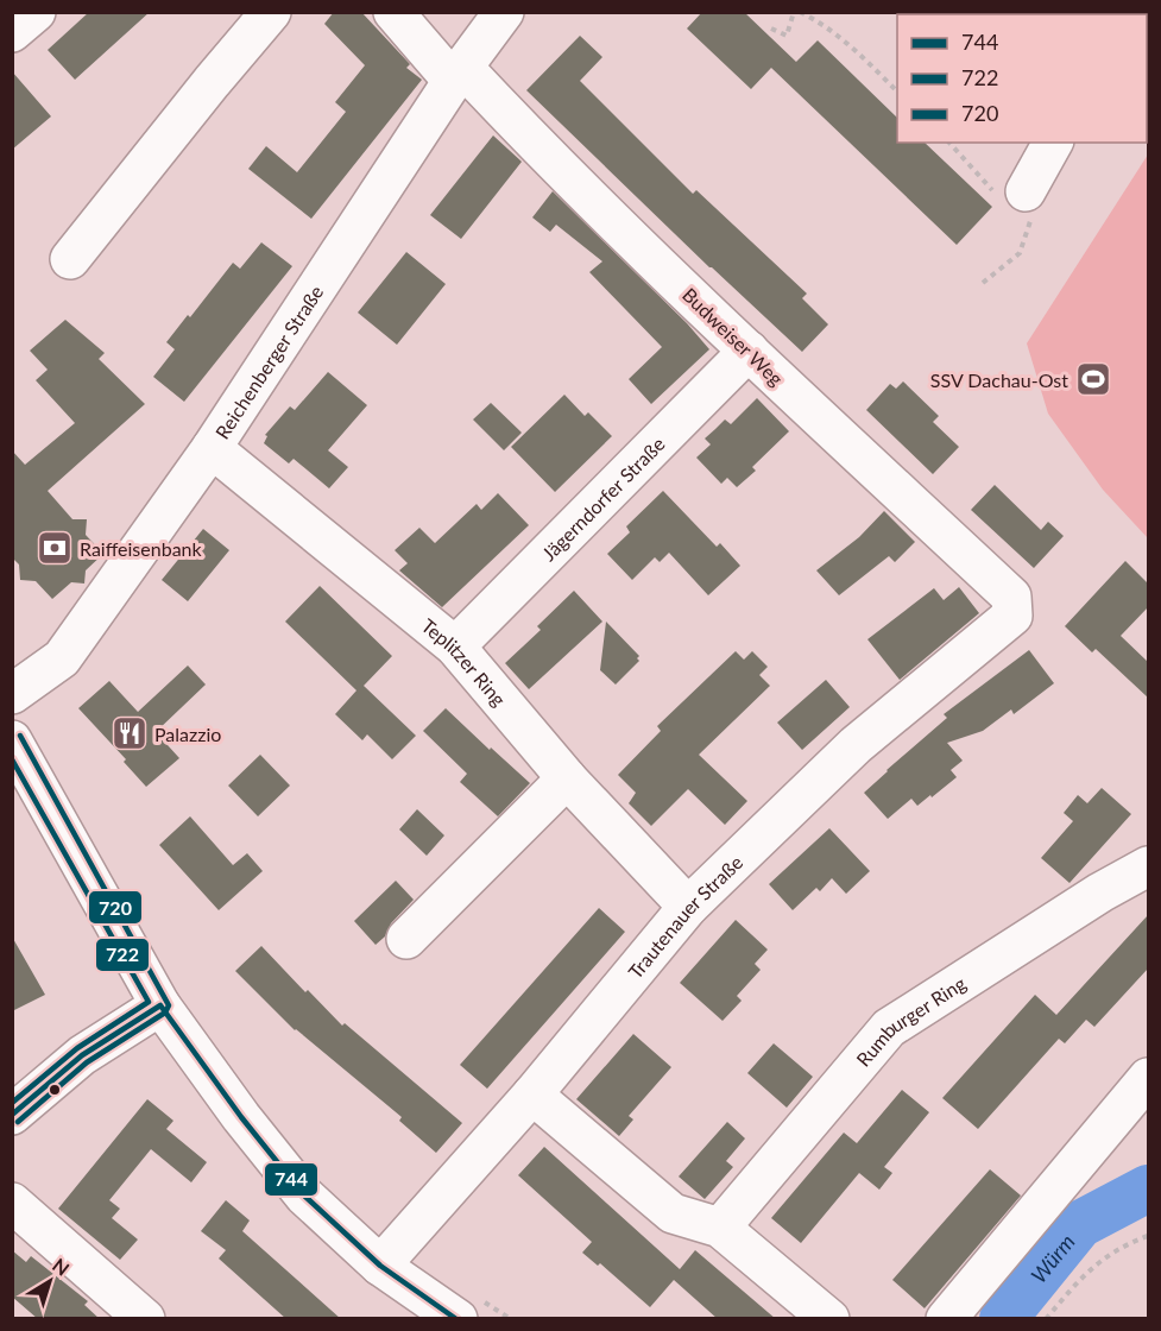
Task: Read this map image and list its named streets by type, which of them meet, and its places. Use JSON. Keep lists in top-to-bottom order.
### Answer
{
  "streets": {
    "street": [
      "Budweiser Weg",
      "Reichenberger Straße",
      "Jägerndorfer Straße",
      "Teplitzer Ring",
      "Trautenauer Straße",
      "Rumburger Ring"
    ]
  },
  "crossings": [
    ["Budweiser Weg", "Reichenberger Straße"],
    ["Budweiser Weg", "Jägerndorfer Straße"],
    ["Budweiser Weg", "Trautenauer Straße"],
    ["Reichenberger Straße", "Teplitzer Ring"],
    ["Jägerndorfer Straße", "Teplitzer Ring"],
    ["Teplitzer Ring", "Trautenauer Straße"]
  ],
  "water": ["Würm"],
  "places": {
    "sports": ["SSV Dachau-Ost"],
    "bank": ["Raiffeisenbank"],
    "restaurant": ["Palazzio"]
  },
  "lines": ["transit line 720", "transit line 722", "transit line 744"],
  "legend": ["744", "722", "720"],
  "north": "top right"
}
